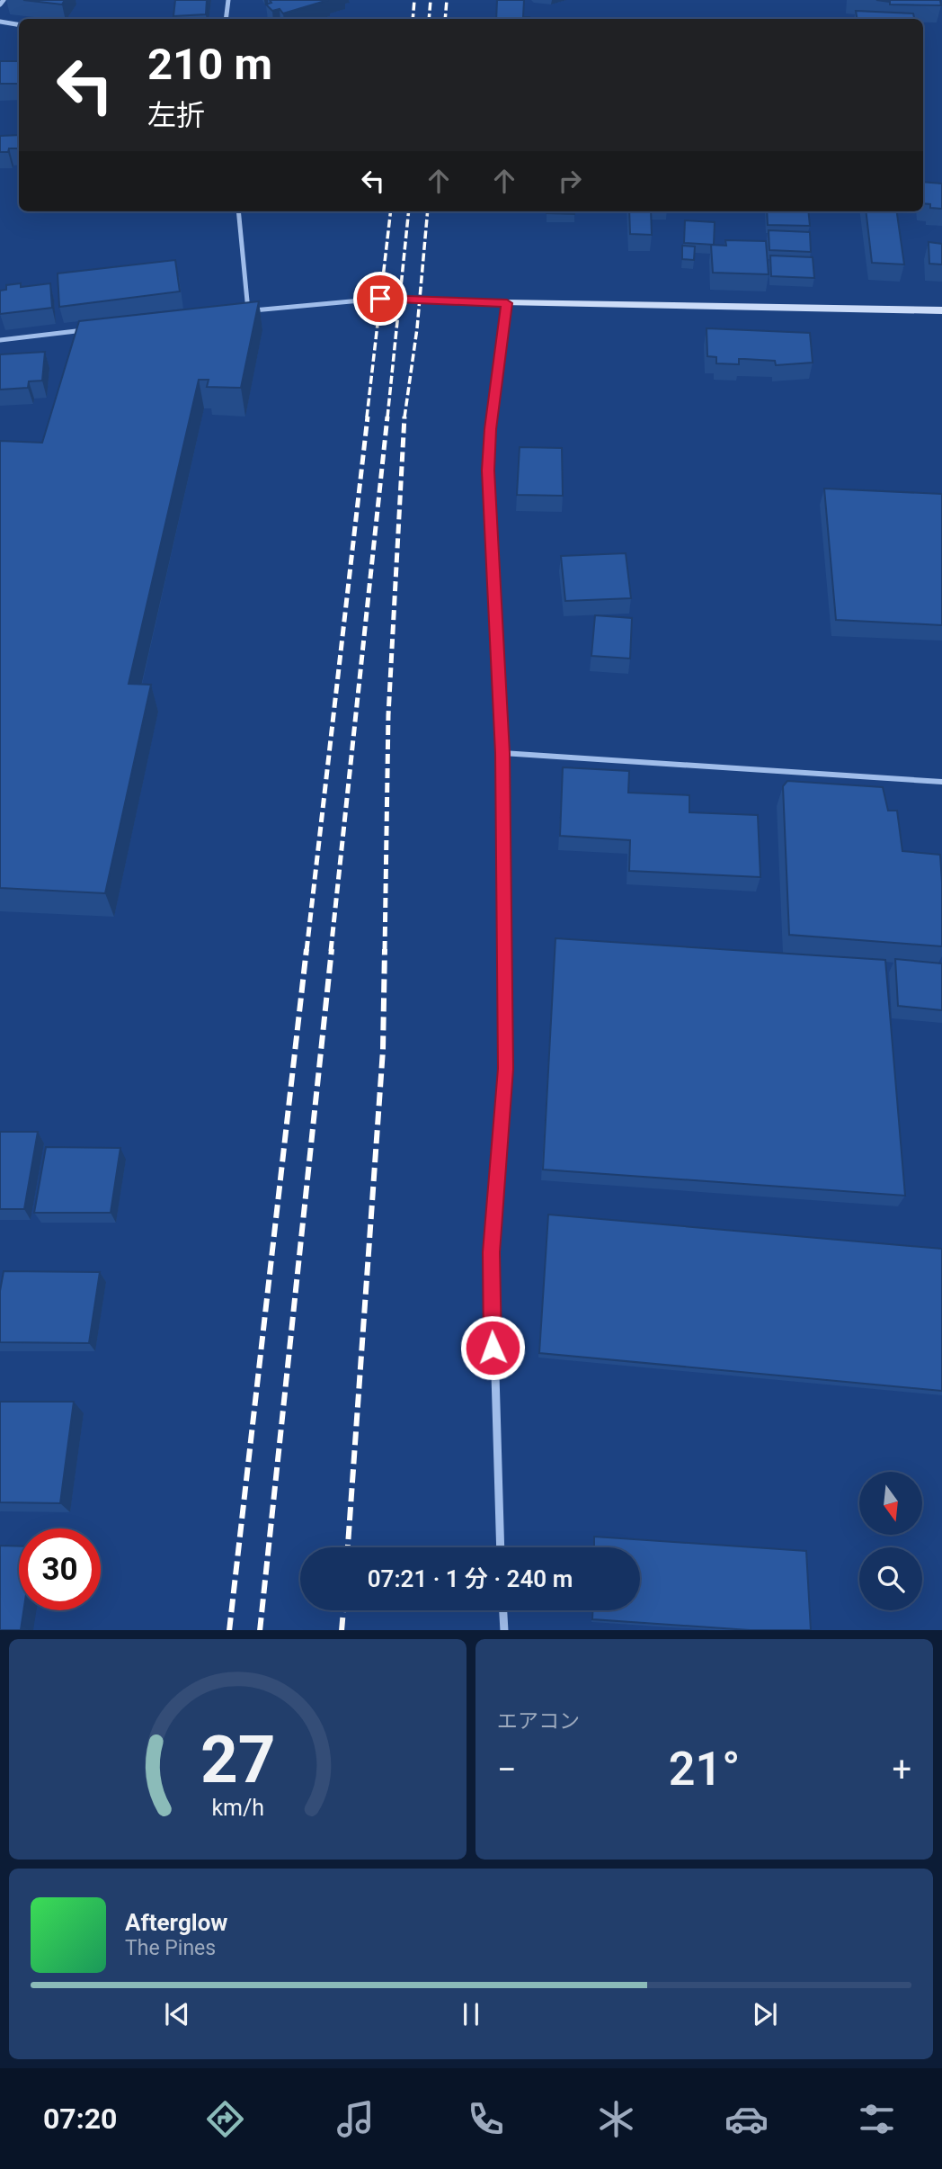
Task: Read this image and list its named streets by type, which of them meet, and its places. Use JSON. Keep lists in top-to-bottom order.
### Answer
{
  "north": "bottom",
  "page": {
    "turn": ["210 m", "左折"],
    "limit": "30",
    "trip": "07:21 · 1 分 · 240 m",
    "tile": "エアコン",
    "heat": ["−", "21°", "+"],
    "song": ["Afterglow", "The Pines"],
    "tabs": "07:20",
    "gauge": ["27", "km/h"]
  }
}
